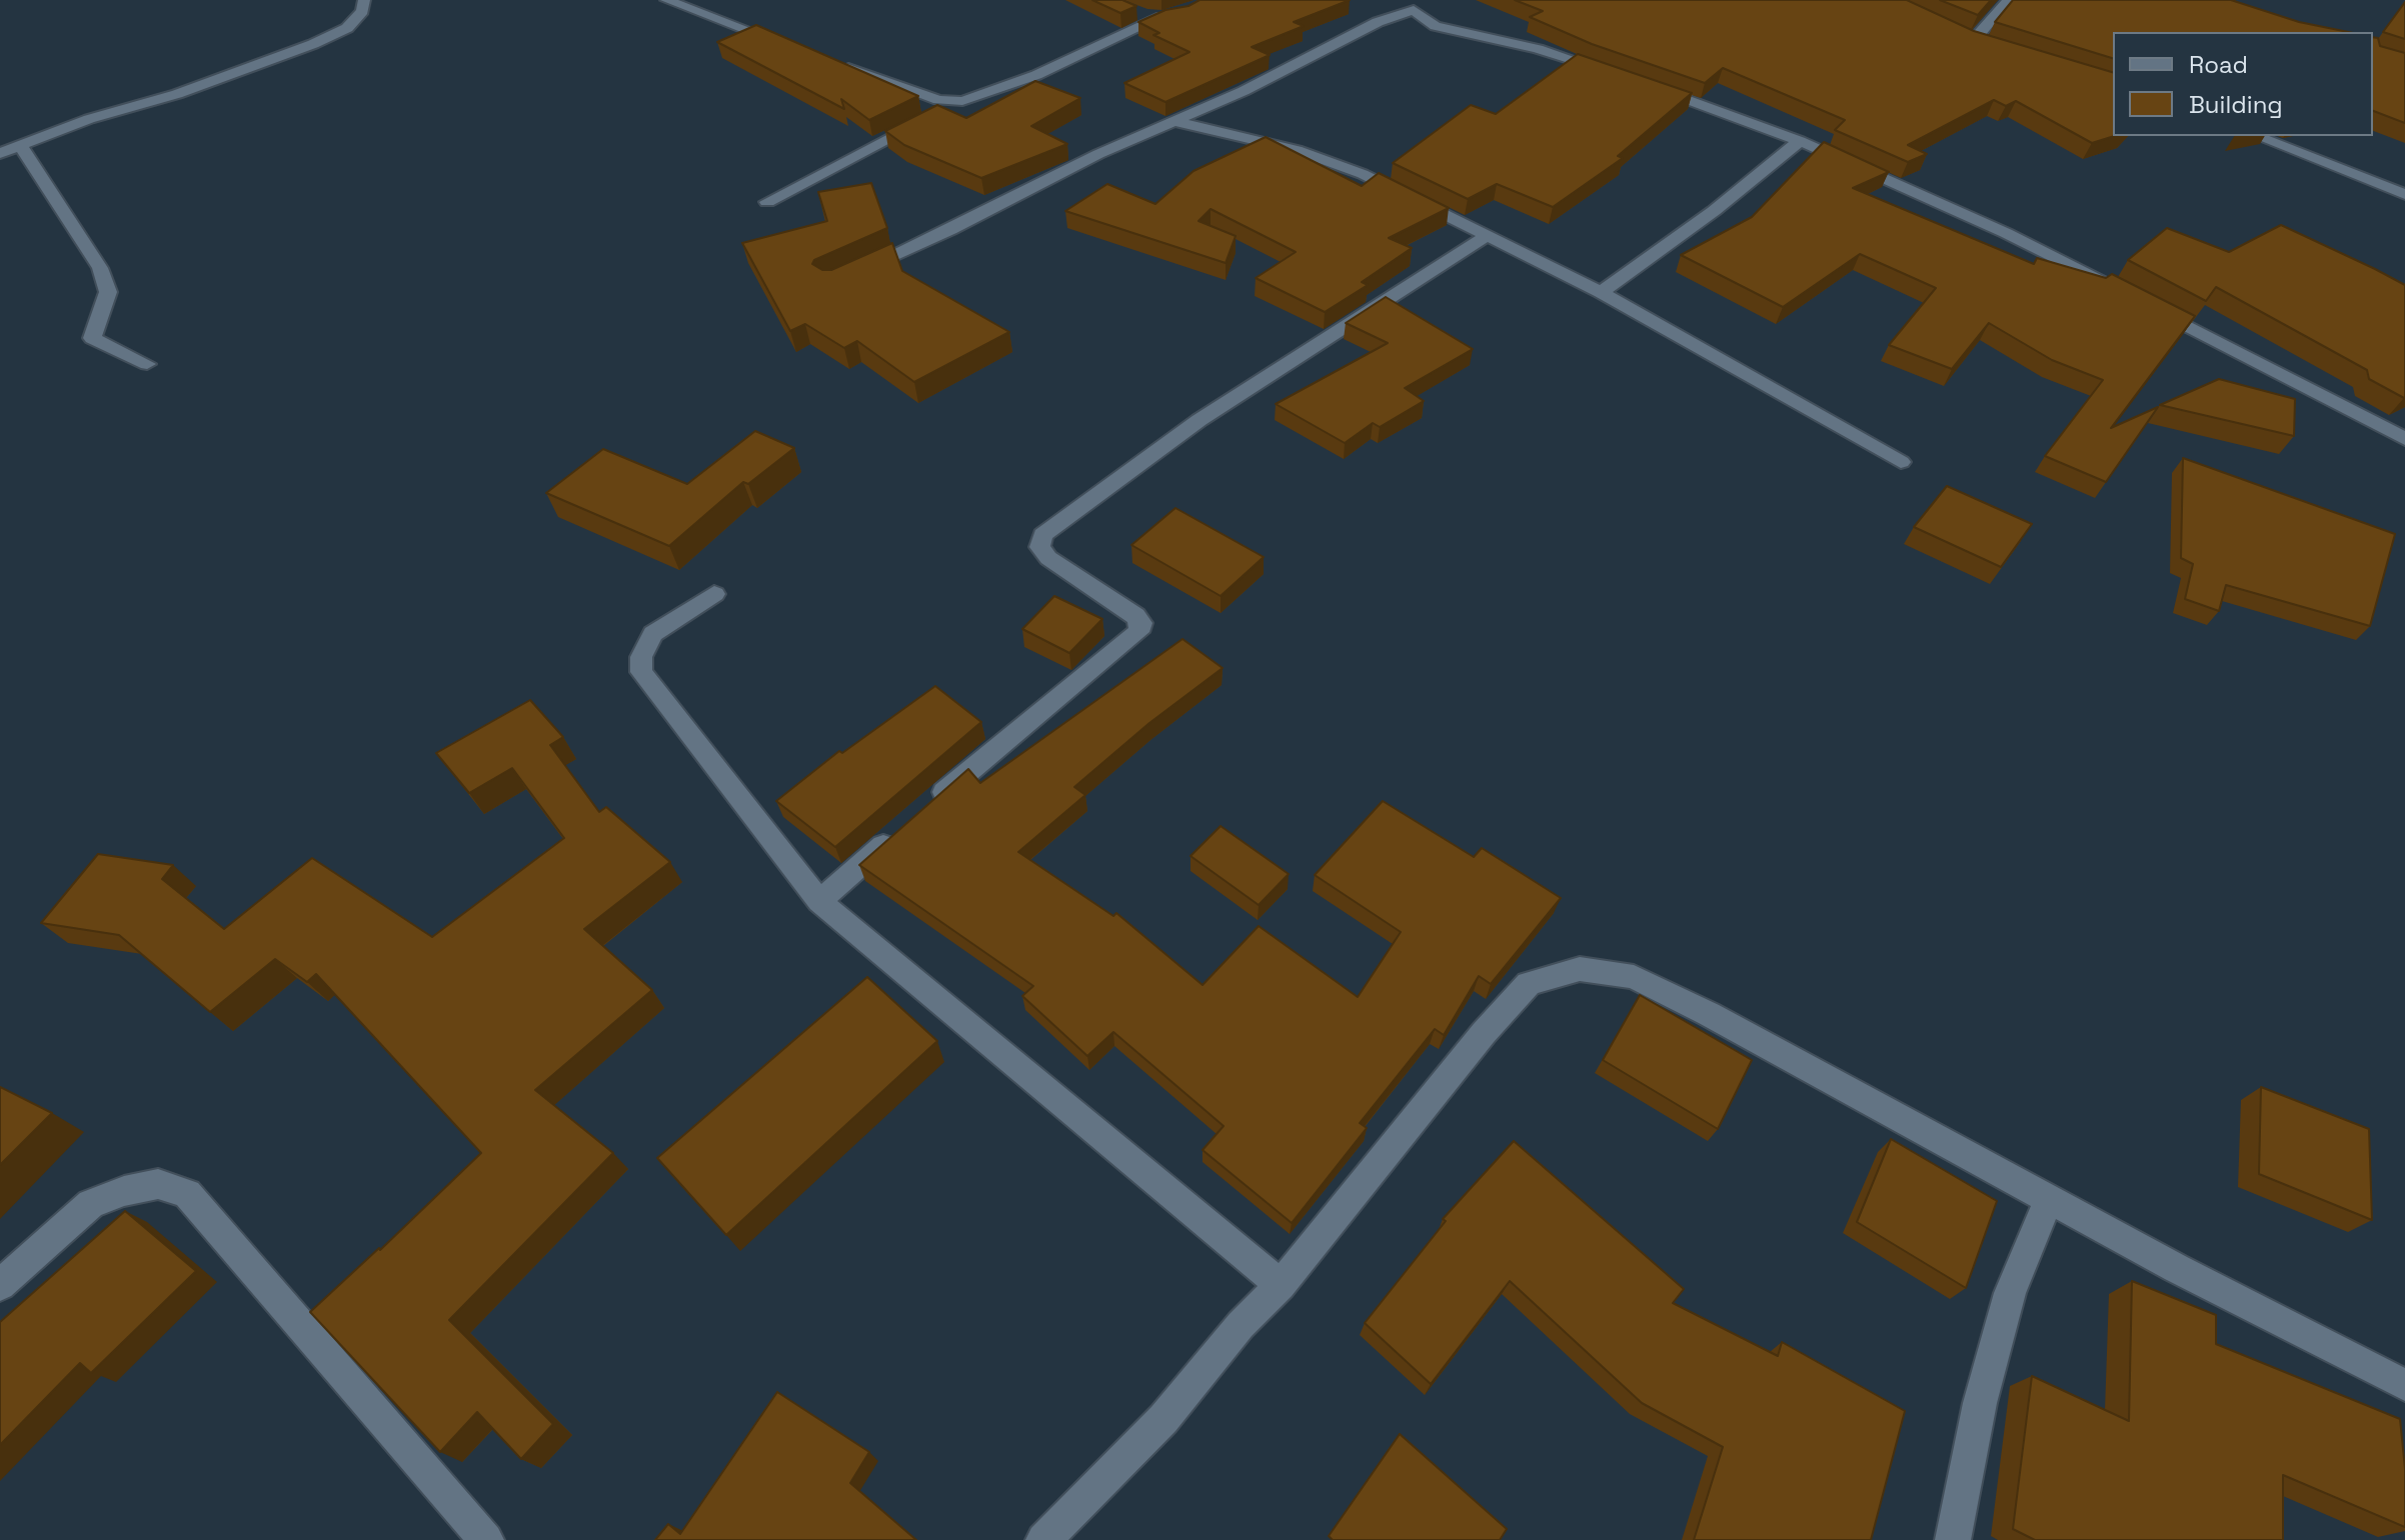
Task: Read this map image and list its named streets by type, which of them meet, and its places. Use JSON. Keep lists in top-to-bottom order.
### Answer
{
  "legend": ["Road", "Building"]
}
